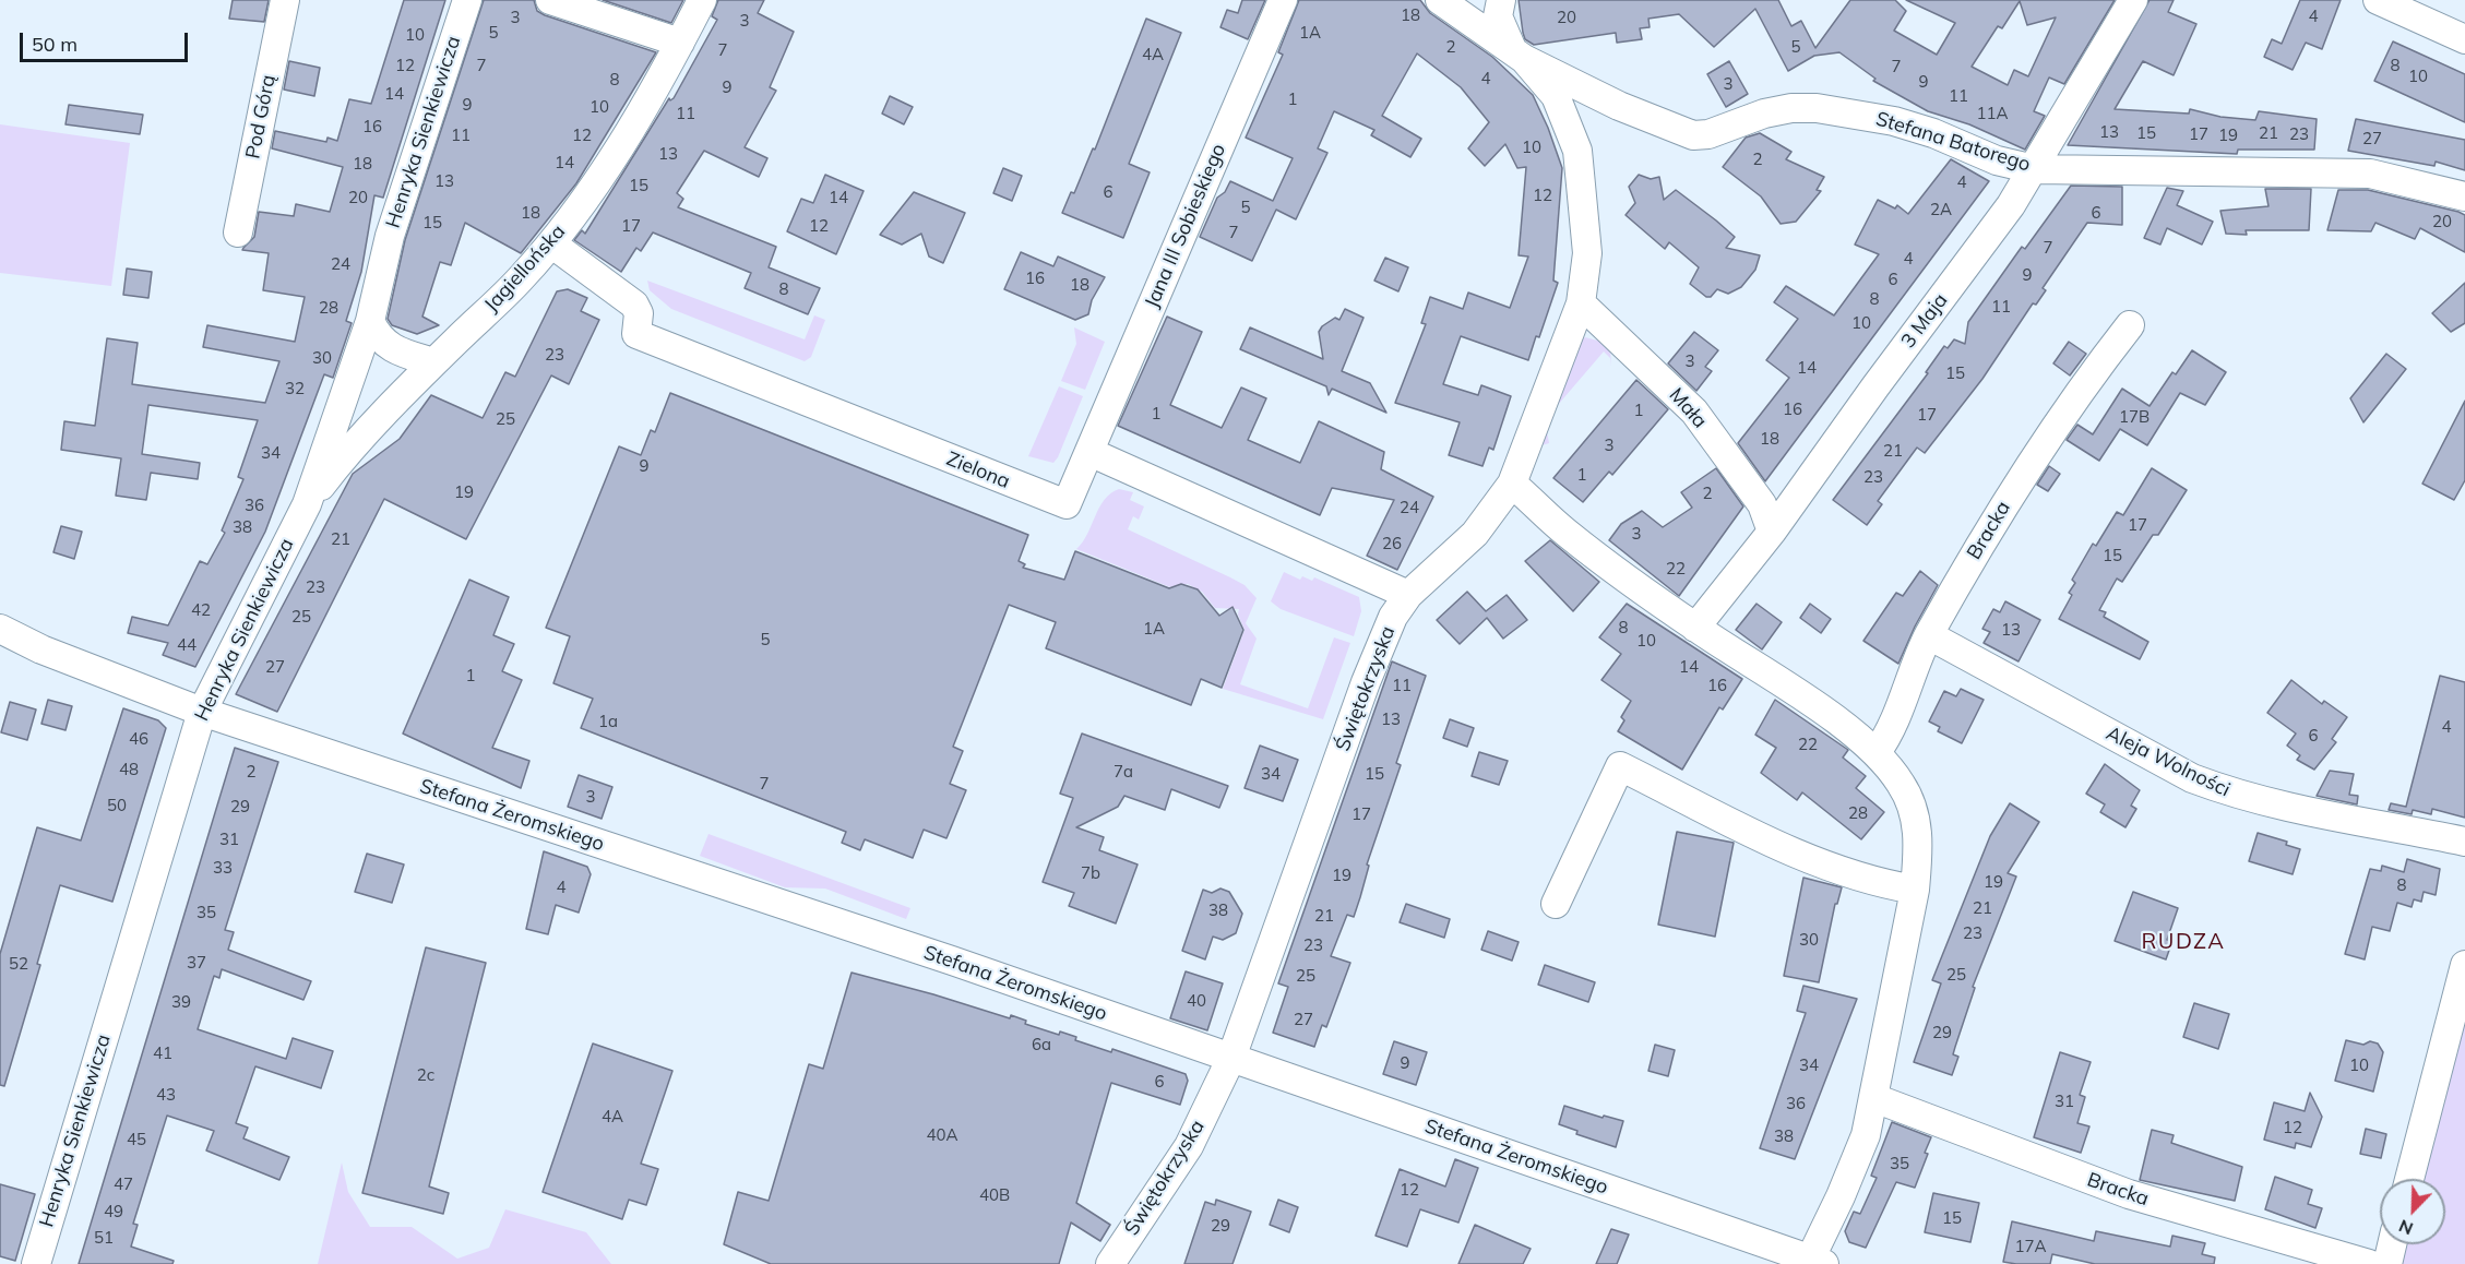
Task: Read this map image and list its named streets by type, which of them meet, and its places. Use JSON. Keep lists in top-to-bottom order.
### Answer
{
  "streets": {
    "street": [
      "Pod Górą",
      "Henryka Sienkiewicza",
      "Stefana Batorego",
      "Jana III Sobieskiego",
      "Jagiellońska",
      "3 Maja",
      "Mała",
      "Zielona",
      "Bracka",
      "Świętokrzyska",
      "Aleja Wolności",
      "Stefana Żeromskiego"
    ]
  },
  "crossings": [
    ["Henryka Sienkiewicza", "Jagiellońska"],
    ["Henryka Sienkiewicza", "Stefana Żeromskiego"],
    ["Stefana Batorego", "3 Maja"],
    ["Stefana Batorego", "Świętokrzyska"],
    ["Jana III Sobieskiego", "Zielona"],
    ["Jagiellońska", "Zielona"],
    ["3 Maja", "Mała"],
    ["Mała", "Świętokrzyska"],
    ["Bracka", "Aleja Wolności"],
    ["Świętokrzyska", "Stefana Żeromskiego"]
  ],
  "districts": ["RUDZA"],
  "house_numbers": [
    "18",
    "4",
    "3",
    "20",
    "3",
    "5",
    "1A",
    "10",
    "2",
    "5",
    "7",
    "4A",
    "12",
    "7",
    "8",
    "7",
    "10",
    "4",
    "8",
    "9",
    "3",
    "9",
    "14",
    "11",
    "1",
    "9",
    "10",
    "11",
    "11A",
    "16",
    "13",
    "15",
    "21",
    "17",
    "23",
    "11",
    "12",
    "19",
    "27",
    "10",
    "13",
    "2",
    "14",
    "18",
    "13",
    "4",
    "15",
    "6",
    "12",
    "20",
    "14",
    "5",
    "2A",
    "18",
    "6",
    "20",
    "15",
    "17",
    "12",
    "7",
    "7",
    "4",
    "24",
    "9",
    "16",
    "6",
    "18",
    "8",
    "8",
    "11",
    "28",
    "10",
    "23",
    "30",
    "3",
    "14",
    "15",
    "32",
    "16",
    "1",
    "1",
    "17",
    "17B",
    "25",
    "18",
    "3",
    "21",
    "34",
    "9",
    "1",
    "23",
    "19",
    "2",
    "36",
    "24",
    "17",
    "38",
    "3",
    "21",
    "26",
    "15",
    "22",
    "23",
    "42",
    "25",
    "8",
    "1A",
    "13",
    "5",
    "10",
    "44",
    "27",
    "14",
    "1",
    "11",
    "16",
    "13",
    "1a",
    "4",
    "6",
    "46",
    "22",
    "48",
    "2",
    "7a",
    "34",
    "15",
    "7",
    "3",
    "50",
    "29",
    "28",
    "17",
    "31",
    "33",
    "7b",
    "19",
    "19",
    "8",
    "4",
    "21",
    "38",
    "35",
    "21",
    "23",
    "30",
    "23",
    "37",
    "52",
    "25",
    "25",
    "40",
    "39",
    "27",
    "29",
    "6a",
    "41",
    "9",
    "34",
    "10",
    "2c",
    "6",
    "43",
    "31",
    "36",
    "4A",
    "12",
    "40A",
    "38",
    "45",
    "35",
    "47",
    "12",
    "40B",
    "49",
    "15",
    "29",
    "51",
    "17A"
  ],
  "scale_bar": "50 m",
  "north": "bottom left"
}
